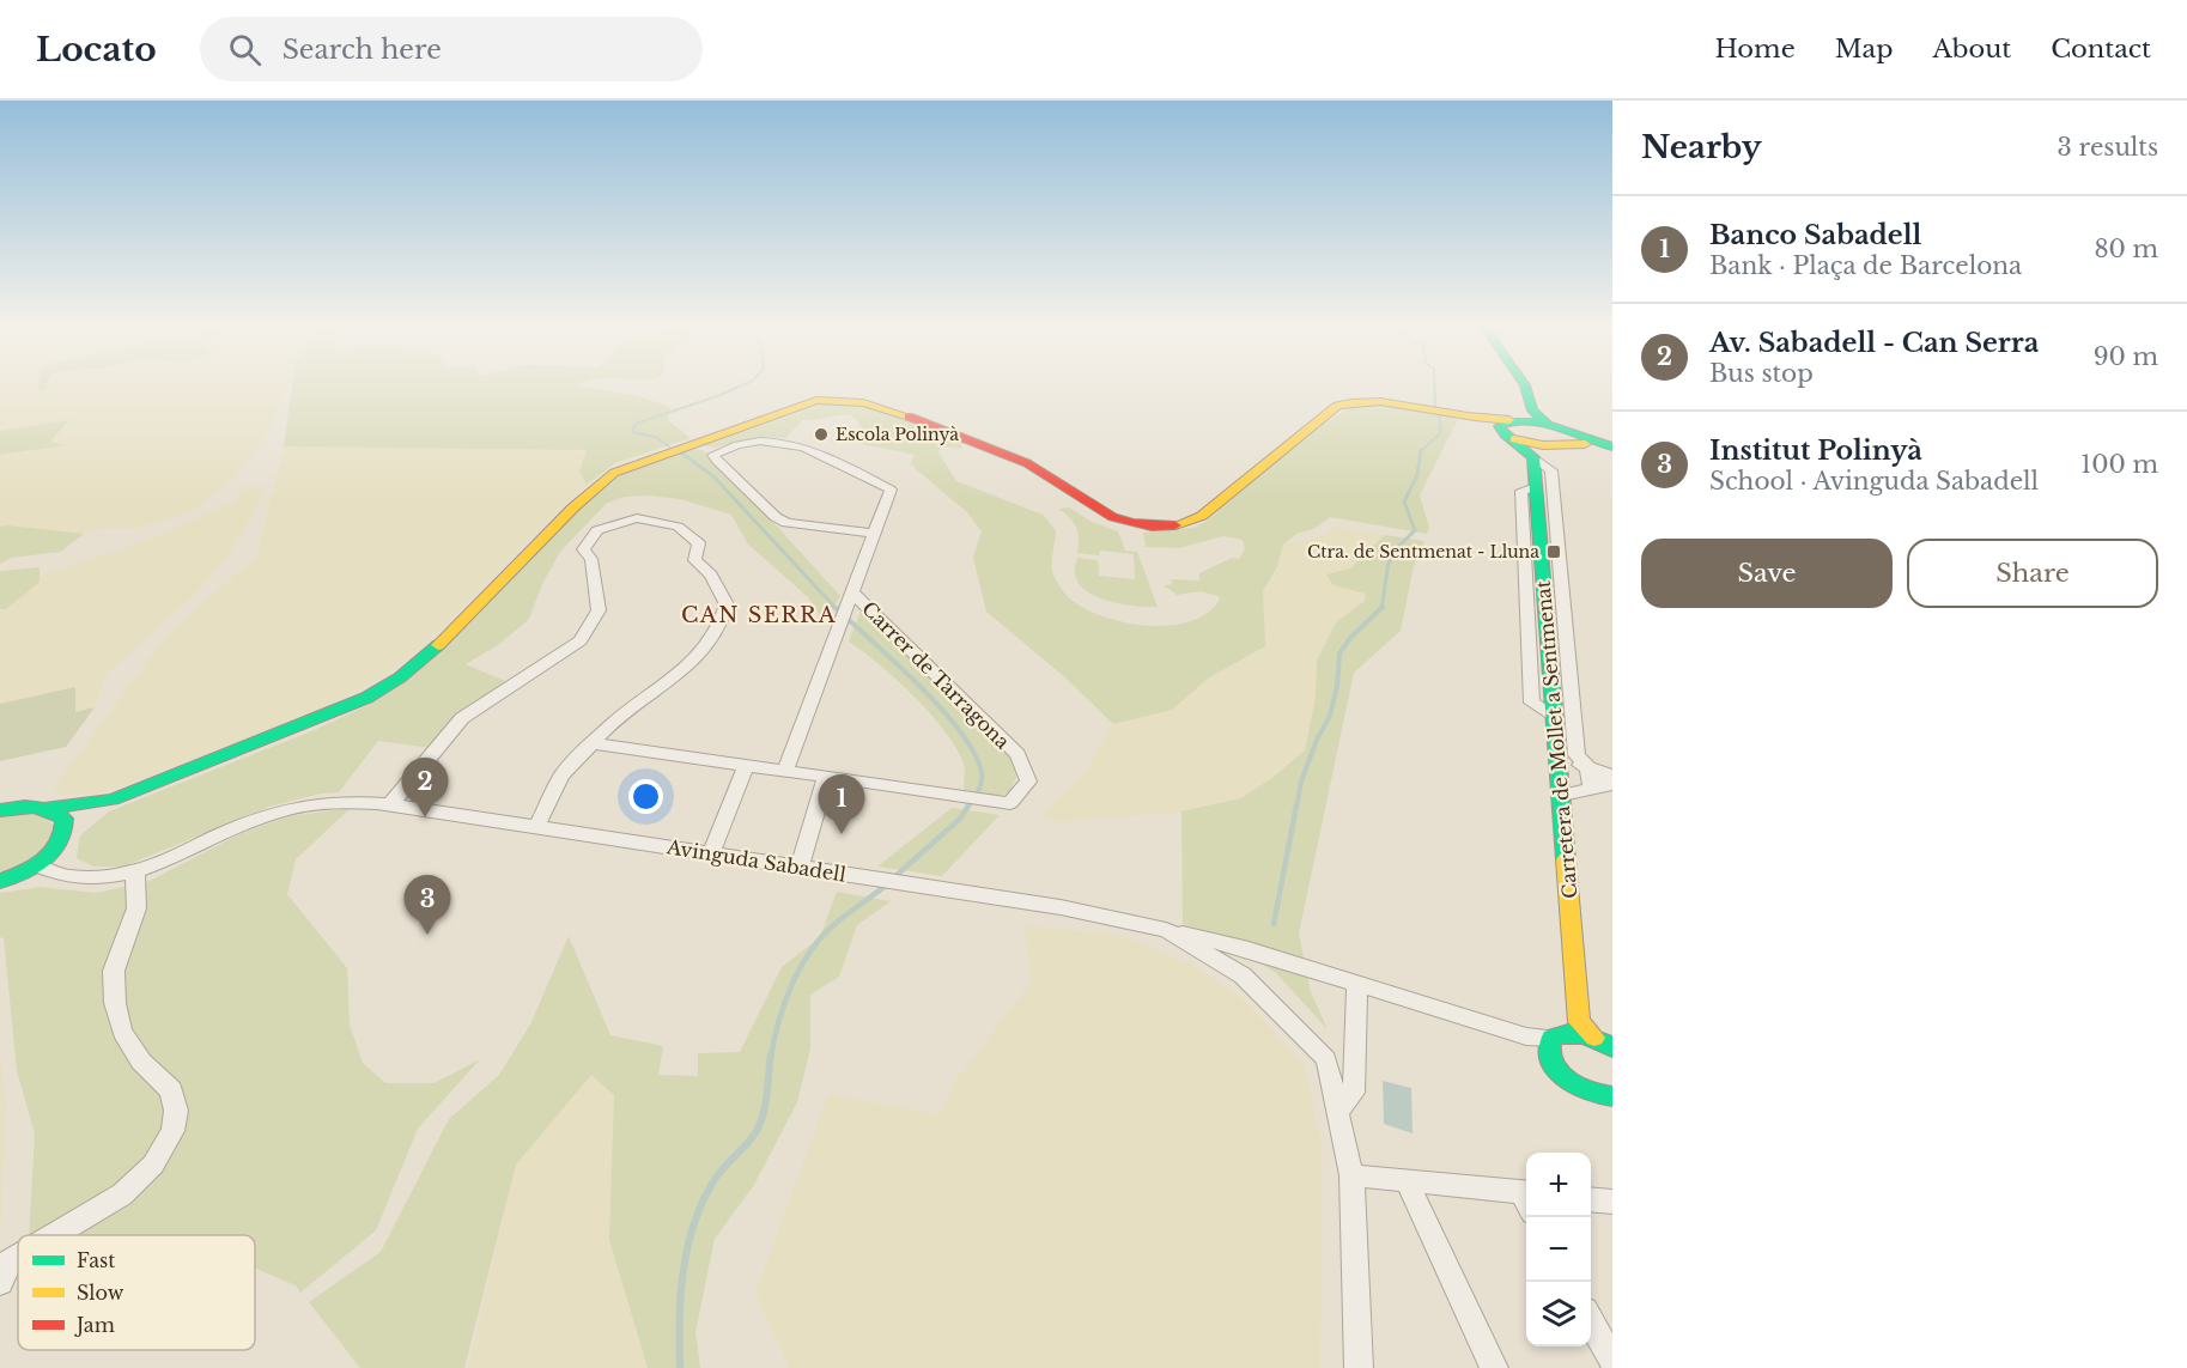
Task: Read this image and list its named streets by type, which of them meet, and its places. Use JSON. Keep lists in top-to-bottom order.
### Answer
{
  "streets": {
    "main road": ["Carretera de Mollet a Sentmenat"],
    "street": ["Carrer de Tarragona", "Avinguda Sabadell"]
  },
  "districts": ["CAN SERRA"],
  "places": {
    "other": ["Escola Polinyà"],
    "transit": ["Ctra. de Sentmenat - Lluna"]
  },
  "legend": ["Fast", "Slow", "Jam"],
  "page": {
    "header": "Locato",
    "search": "Search here",
    "nav": [
      "Home",
      "Map",
      "About",
      "Contact"
    ],
    "heading": ["Nearby", "3 results"],
    "list": [
      {
        "mark": "1",
        "name": "Banco Sabadell",
        "note": "Bank · Plaça de Barcelona",
        "value": "80 m"
      },
      {
        "mark": "2",
        "name": "Av. Sabadell - Can Serra",
        "note": "Bus stop",
        "value": "90 m"
      },
      {
        "mark": "3",
        "name": "Institut Polinyà",
        "note": "School · Avinguda Sabadell",
        "value": "100 m"
      }
    ],
    "buttons": ["Save", "Share"],
    "pins": ["2", "1", "3"],
    "map_buttons": ["+", "−"]
  }
}
